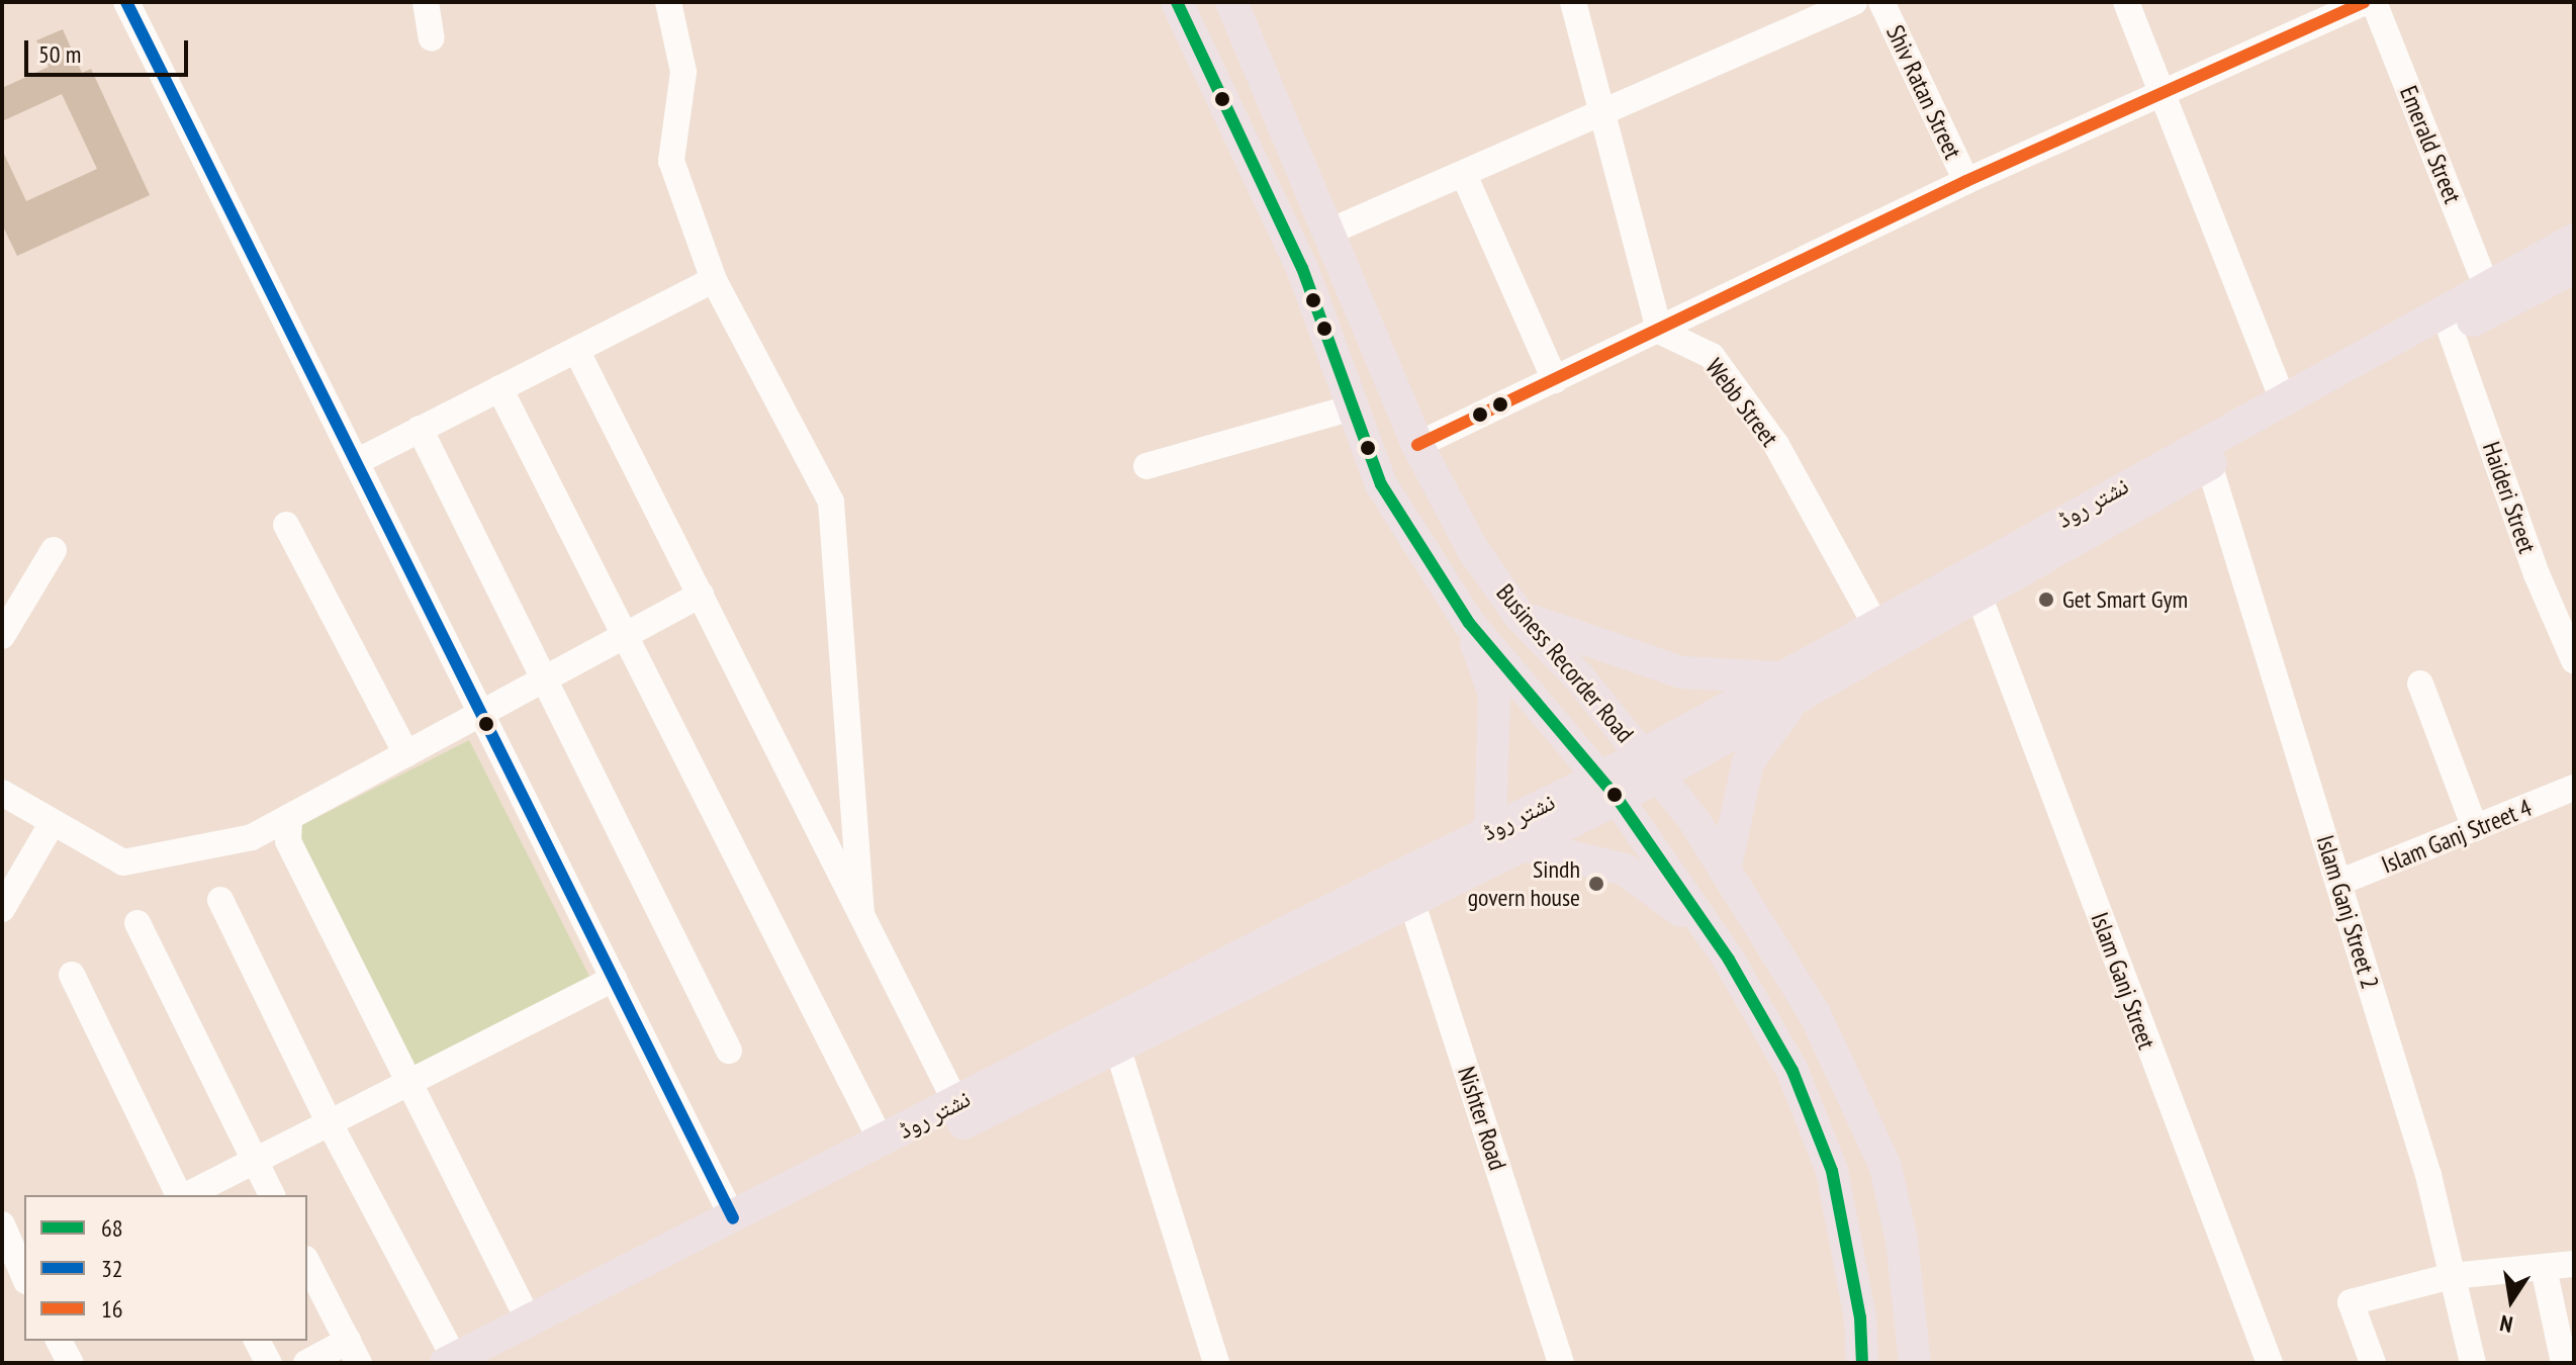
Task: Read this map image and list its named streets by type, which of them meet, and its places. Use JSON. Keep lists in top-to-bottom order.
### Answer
{
  "streets": {
    "main road": ["نشتر روڈ", "Business Recorder Road"],
    "street": [
      "Shiv Ratan Street",
      "Emerald Street",
      "Webb Street",
      "Haideri Street",
      "Islam Ganj Street 4",
      "Islam Ganj Street 2",
      "Islam Ganj Street",
      "Nishter Road"
    ]
  },
  "crossings": [
    ["Emerald Street", "نشتر روڈ"],
    ["Webb Street", "نشتر روڈ"],
    ["Haideri Street", "نشتر روڈ"],
    ["نشتر روڈ", "Business Recorder Road"],
    ["نشتر روڈ", "Islam Ganj Street 2"],
    ["نشتر روڈ", "Islam Ganj Street"],
    ["نشتر روڈ", "Nishter Road"],
    ["Islam Ganj Street 4", "Islam Ganj Street 2"]
  ],
  "places": ["Get Smart Gym", "Sindh govern house"],
  "lines": ["transit line 68", "transit line 32", "transit line 16"],
  "legend": ["68", "32", "16"],
  "scale_bar": "50 m",
  "north": "bottom"
}
